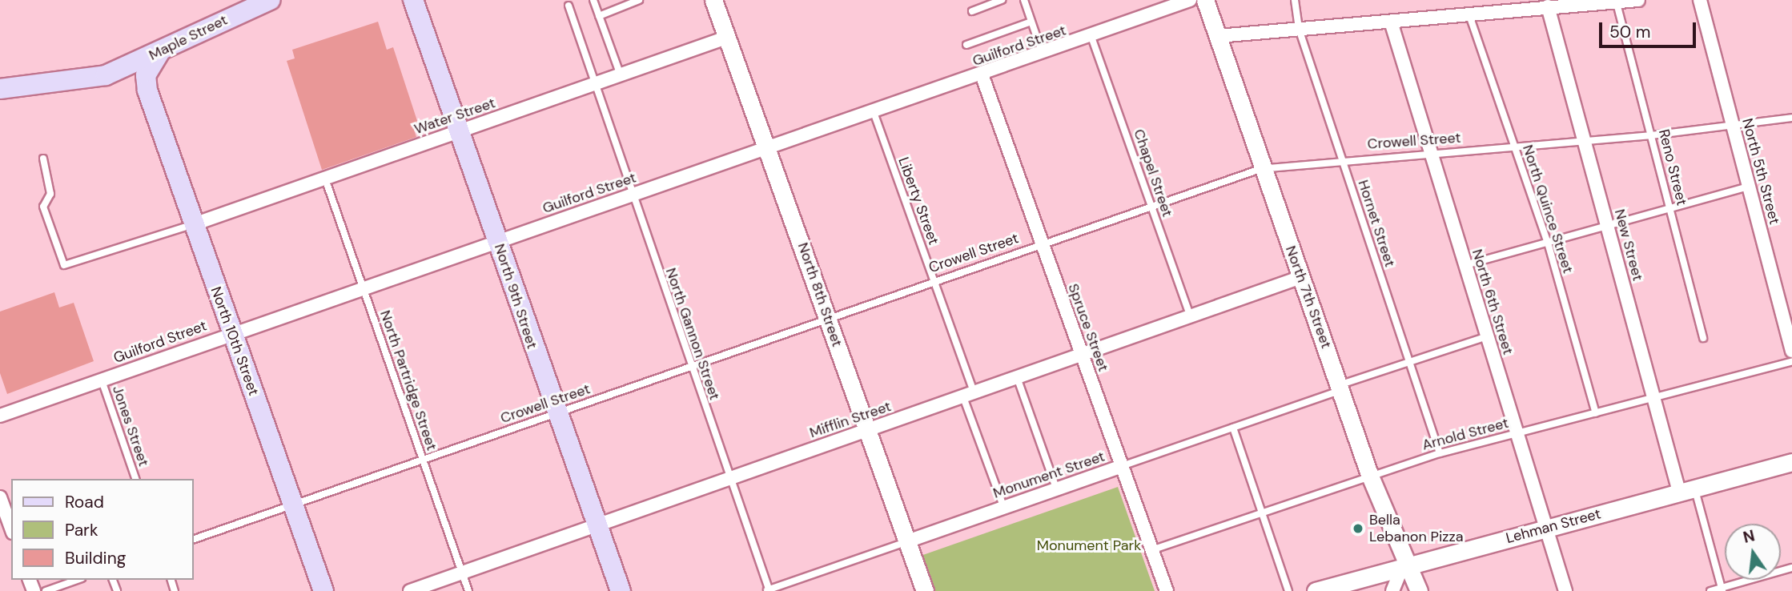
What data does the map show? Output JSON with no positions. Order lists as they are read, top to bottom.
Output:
{
  "streets": {
    "main road": ["Maple Street", "North 9th Street", "North 10th Street"],
    "street": [
      "Guilford Street",
      "Water Street",
      "North 5th Street",
      "New Street",
      "North 8th Street",
      "North 7th Street",
      "North 6th Street",
      "Spruce Street",
      "Mifflin Street",
      "Monument Street",
      "Lehman Street"
    ],
    "lane": [
      "Crowell Street",
      "Reno Street",
      "Chapel Street",
      "Liberty Street",
      "North Quince Street",
      "Hornet Street",
      "North Gannon Street",
      "North Partridge Street",
      "Jones Street",
      "Arnold Street"
    ]
  },
  "crossings": [
    ["Maple Street", "North 10th Street"],
    ["Guilford Street", "Chapel Street"],
    ["Guilford Street", "Liberty Street"],
    ["Guilford Street", "North 8th Street"],
    ["Guilford Street", "North 9th Street"],
    ["Guilford Street", "Spruce Street"],
    ["Guilford Street", "North Gannon Street"],
    ["Guilford Street", "North 10th Street"],
    ["Guilford Street", "North Partridge Street"],
    ["Guilford Street", "Jones Street"],
    ["Water Street", "North 8th Street"],
    ["Water Street", "North 9th Street"],
    ["Water Street", "North Gannon Street"],
    ["Water Street", "North 10th Street"],
    ["Water Street", "North Partridge Street"],
    ["Crowell Street", "Reno Street"],
    ["Crowell Street", "North 5th Street"],
    ["Crowell Street", "Chapel Street"],
    ["Crowell Street", "Liberty Street"],
    ["Crowell Street", "North Quince Street"],
    ["Crowell Street", "Hornet Street"],
    ["Crowell Street", "New Street"],
    ["Crowell Street", "North 8th Street"],
    ["Crowell Street", "North 9th Street"],
    ["Crowell Street", "North 7th Street"],
    ["Crowell Street", "North 6th Street"],
    ["Crowell Street", "Spruce Street"],
    ["Crowell Street", "North Gannon Street"],
    ["Crowell Street", "North 10th Street"],
    ["Crowell Street", "North Partridge Street"],
    ["Chapel Street", "Mifflin Street"],
    ["Liberty Street", "Mifflin Street"],
    ["Liberty Street", "Monument Street"],
    ["North Quince Street", "Arnold Street"],
    ["Hornet Street", "Arnold Street"],
    ["Hornet Street", "Monument Street"],
    ["New Street", "Arnold Street"],
    ["New Street", "Lehman Street"],
    ["North 8th Street", "Mifflin Street"],
    ["North 8th Street", "Monument Street"],
    ["North 9th Street", "Mifflin Street"],
    ["North 7th Street", "Mifflin Street"],
    ["North 7th Street", "Arnold Street"],
    ["North 7th Street", "Monument Street"],
    ["North 7th Street", "Lehman Street"],
    ["North 6th Street", "Arnold Street"],
    ["North 6th Street", "Monument Street"],
    ["North 6th Street", "Lehman Street"],
    ["Spruce Street", "Mifflin Street"],
    ["Spruce Street", "Arnold Street"],
    ["Spruce Street", "Monument Street"],
    ["North Gannon Street", "Mifflin Street"],
    ["North Gannon Street", "Monument Street"],
    ["North Partridge Street", "Mifflin Street"]
  ],
  "parks": ["Monument Park"],
  "places": ["Bella Lebanon Pizza"],
  "legend": ["Road", "Park", "Building"],
  "scale_bar": "50 m",
  "north": "top"
}
